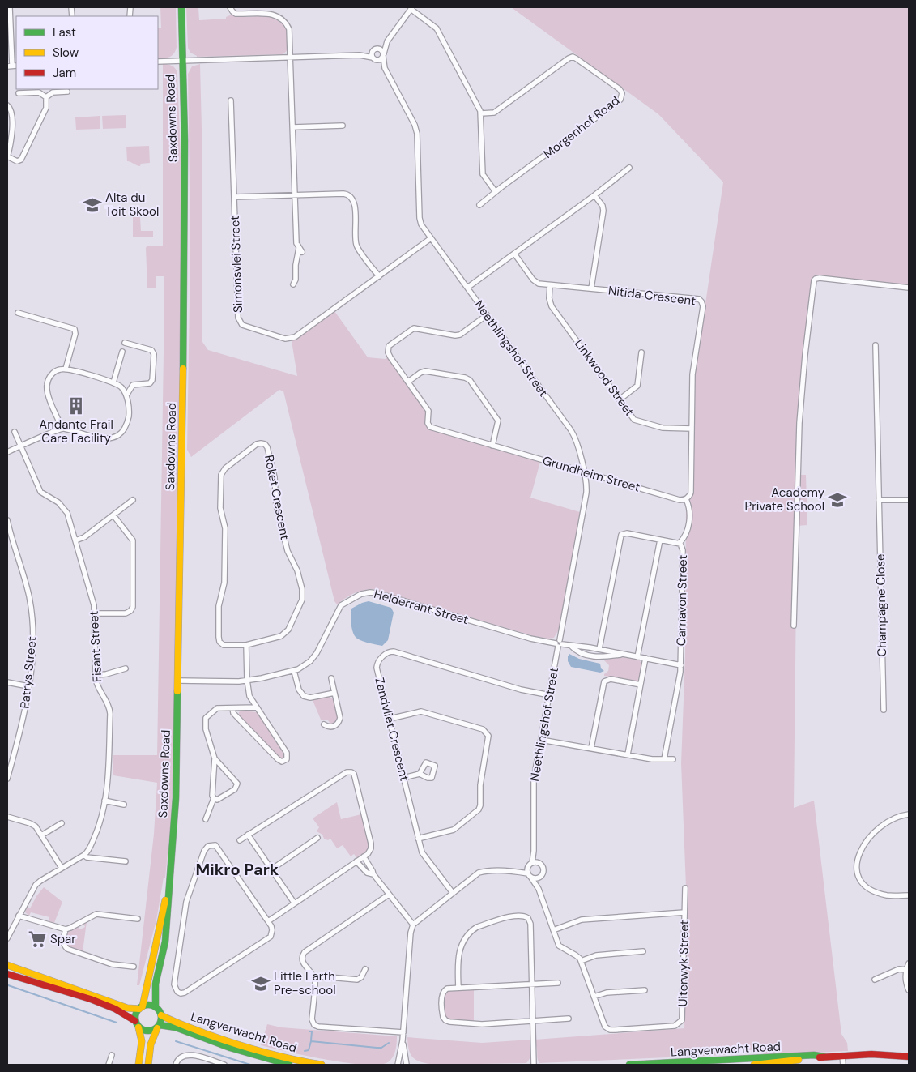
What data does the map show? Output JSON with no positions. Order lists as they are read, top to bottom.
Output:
{
  "streets": {
    "street": [
      "Saxdowns Road",
      "Morgenhof Road",
      "Simonsvlei Street",
      "Nitida Crescent",
      "Neethlingshof Street",
      "Linkwood Street",
      "Grundheim Street",
      "Roket Crescent",
      "Carnavon Street",
      "Champagne Close",
      "Helderrant Street",
      "Fisant Street",
      "Patrys Street",
      "Zandvliet Crescent",
      "Uiterwyk Street",
      "Langverwacht Road"
    ]
  },
  "crossings": [
    ["Saxdowns Road", "Helderrant Street"],
    ["Saxdowns Road", "Langverwacht Road"],
    ["Simonsvlei Street", "Neethlingshof Street"],
    ["Nitida Crescent", "Linkwood Street"],
    ["Neethlingshof Street", "Grundheim Street"],
    ["Neethlingshof Street", "Helderrant Street"],
    ["Neethlingshof Street", "Zandvliet Crescent"],
    ["Carnavon Street", "Helderrant Street"]
  ],
  "districts": ["Mikro Park"],
  "places": {
    "school or university": ["Alta du Toit Skool", "Academy Private School", "Little Earth Pre-school"],
    "building": ["Andante Frail Care Facility"],
    "supermarket": ["Spar"]
  },
  "legend": ["Fast", "Slow", "Jam"]
}
